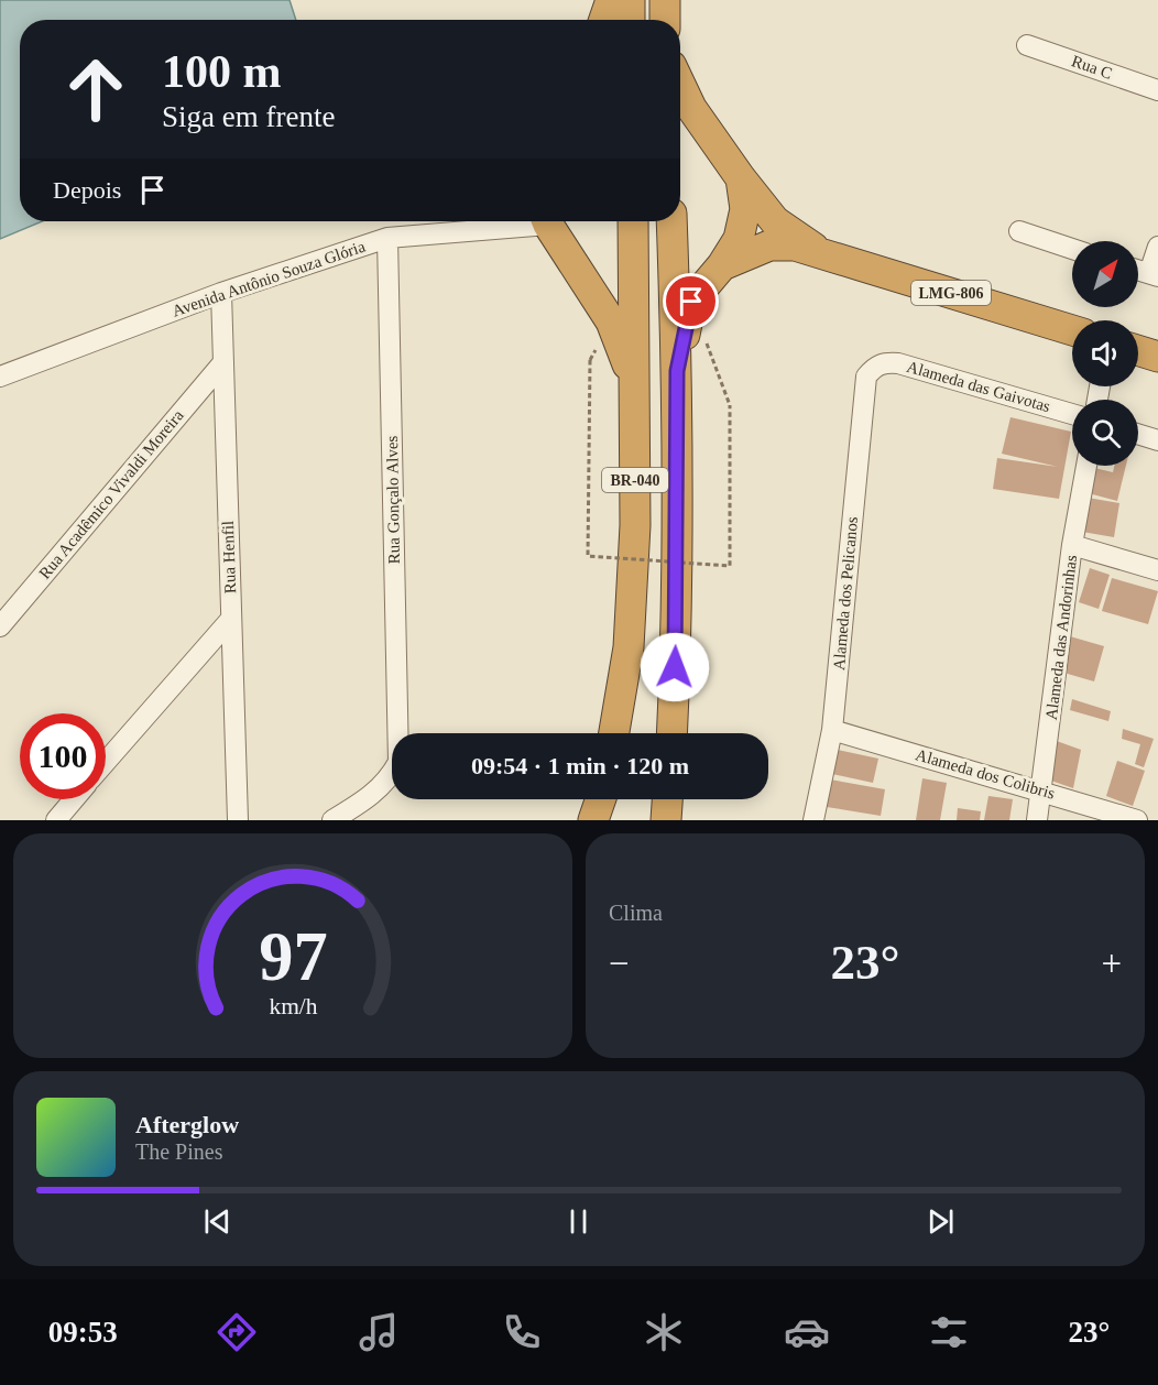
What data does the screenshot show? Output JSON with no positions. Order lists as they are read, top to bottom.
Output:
{
  "streets": {
    "highway": ["LMG-806", "BR-040"],
    "street": [
      "Rua C",
      "Avenida Antônio Souza Glória",
      "Alameda das Gaivotas",
      "Rua Acadêmico Vivaldi Moreira",
      "Rua Gonçalo Alves",
      "Rua Henfil",
      "Alameda dos Pelicanos",
      "Alameda das Andorinhas",
      "Alameda dos Colibris"
    ]
  },
  "crossings": [
    ["Avenida Antônio Souza Glória", "Rua Gonçalo Alves"],
    ["Avenida Antônio Souza Glória", "Rua Henfil"],
    ["Alameda das Gaivotas", "Alameda dos Pelicanos"],
    ["Rua Acadêmico Vivaldi Moreira", "Rua Henfil"],
    ["Alameda dos Pelicanos", "Alameda dos Colibris"],
    ["Alameda das Andorinhas", "Alameda dos Colibris"]
  ],
  "north": "top right",
  "page": {
    "turn": ["100 m", "Siga em frente"],
    "then": "Depois",
    "limit": "100",
    "trip": "09:54 · 1 min · 120 m",
    "tile": "Clima",
    "heat": ["−", "23°", "+"],
    "song": ["Afterglow", "The Pines"],
    "tabs": ["09:53", "23°"],
    "gauge": ["97", "km/h"]
  }
}
